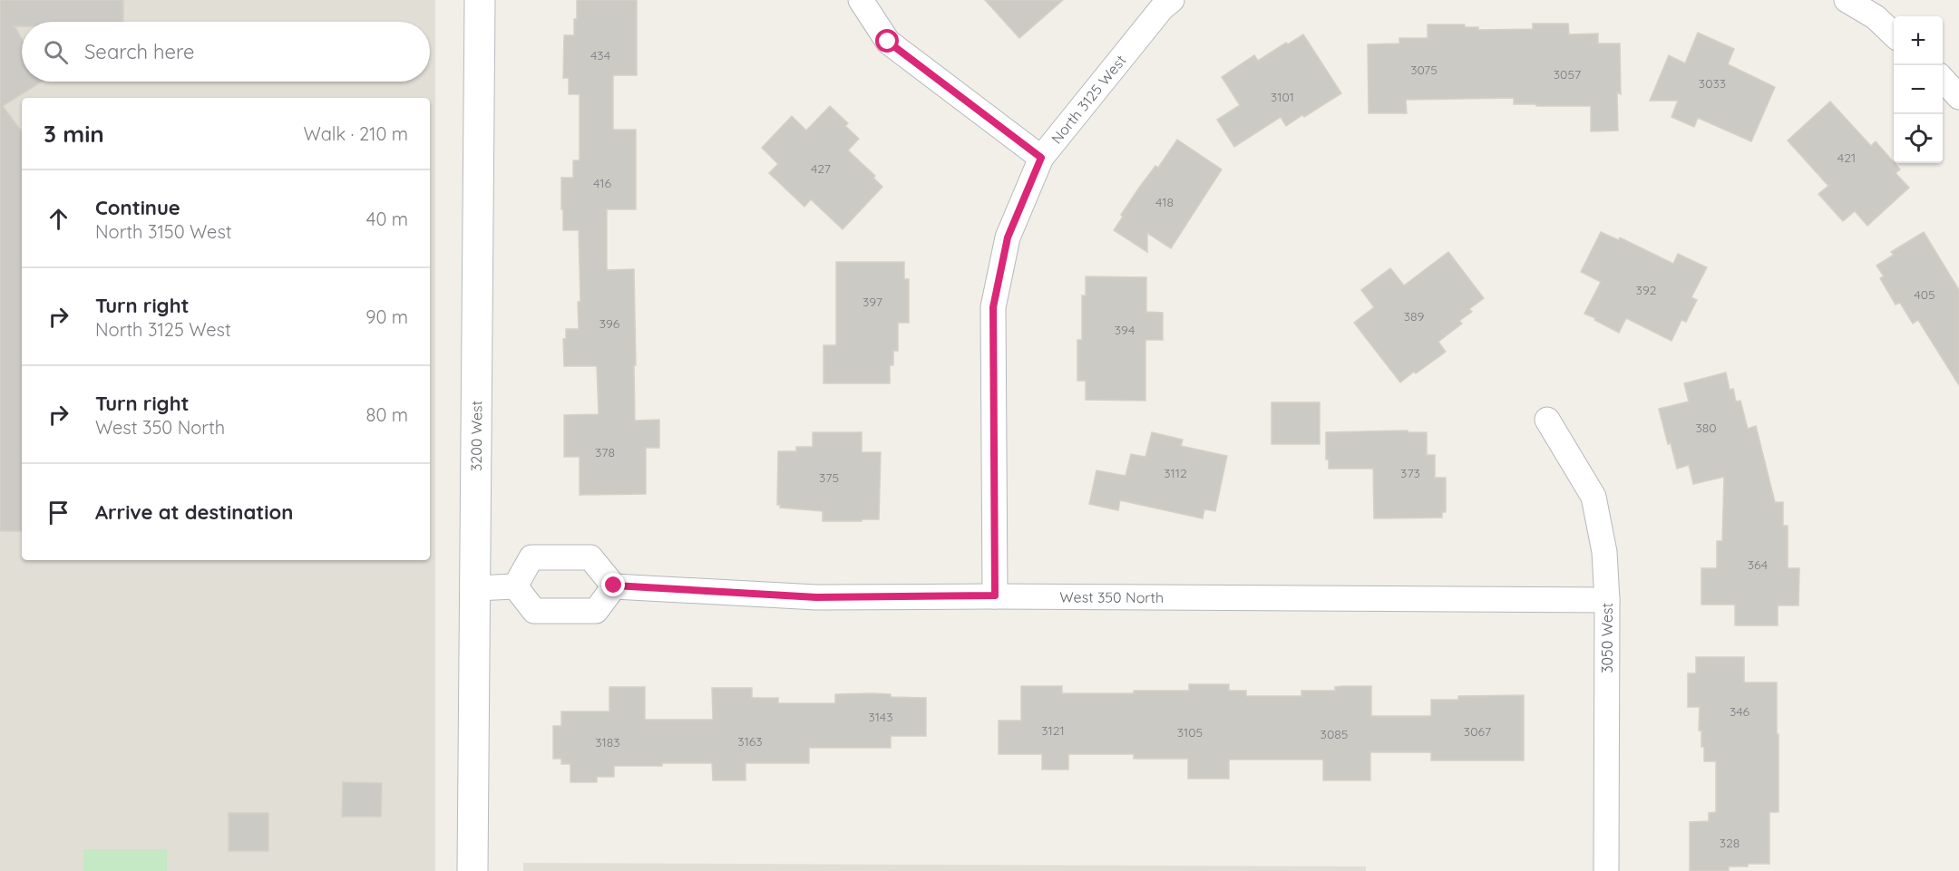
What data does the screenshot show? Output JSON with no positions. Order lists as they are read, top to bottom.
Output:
{
  "streets": {
    "street": [
      "North 3125 West",
      "3200 West",
      "West 350 North",
      "3050 West"
    ]
  },
  "crossings": [
    ["North 3125 West", "West 350 North"],
    ["West 350 North", "3050 West"]
  ],
  "house_numbers": [
    "434",
    "3075",
    "3057",
    "3033",
    "3101",
    "421",
    "427",
    "416",
    "418",
    "392",
    "405",
    "397",
    "389",
    "396",
    "394",
    "380",
    "378",
    "3112",
    "373",
    "375",
    "364",
    "346",
    "3143",
    "3121",
    "3067",
    "3105",
    "3085",
    "3163",
    "3183",
    "328"
  ],
  "page": {
    "map_buttons": ["+", "−"],
    "search": "Search here",
    "heading": ["3 min", "Walk · 210 m"],
    "list": [
      ["Continue", "North 3150 West", "40 m"],
      ["Turn right", "North 3125 West", "90 m"],
      ["Turn right", "West 350 North", "80 m"],
      "Arrive at destination"
    ]
  }
}
